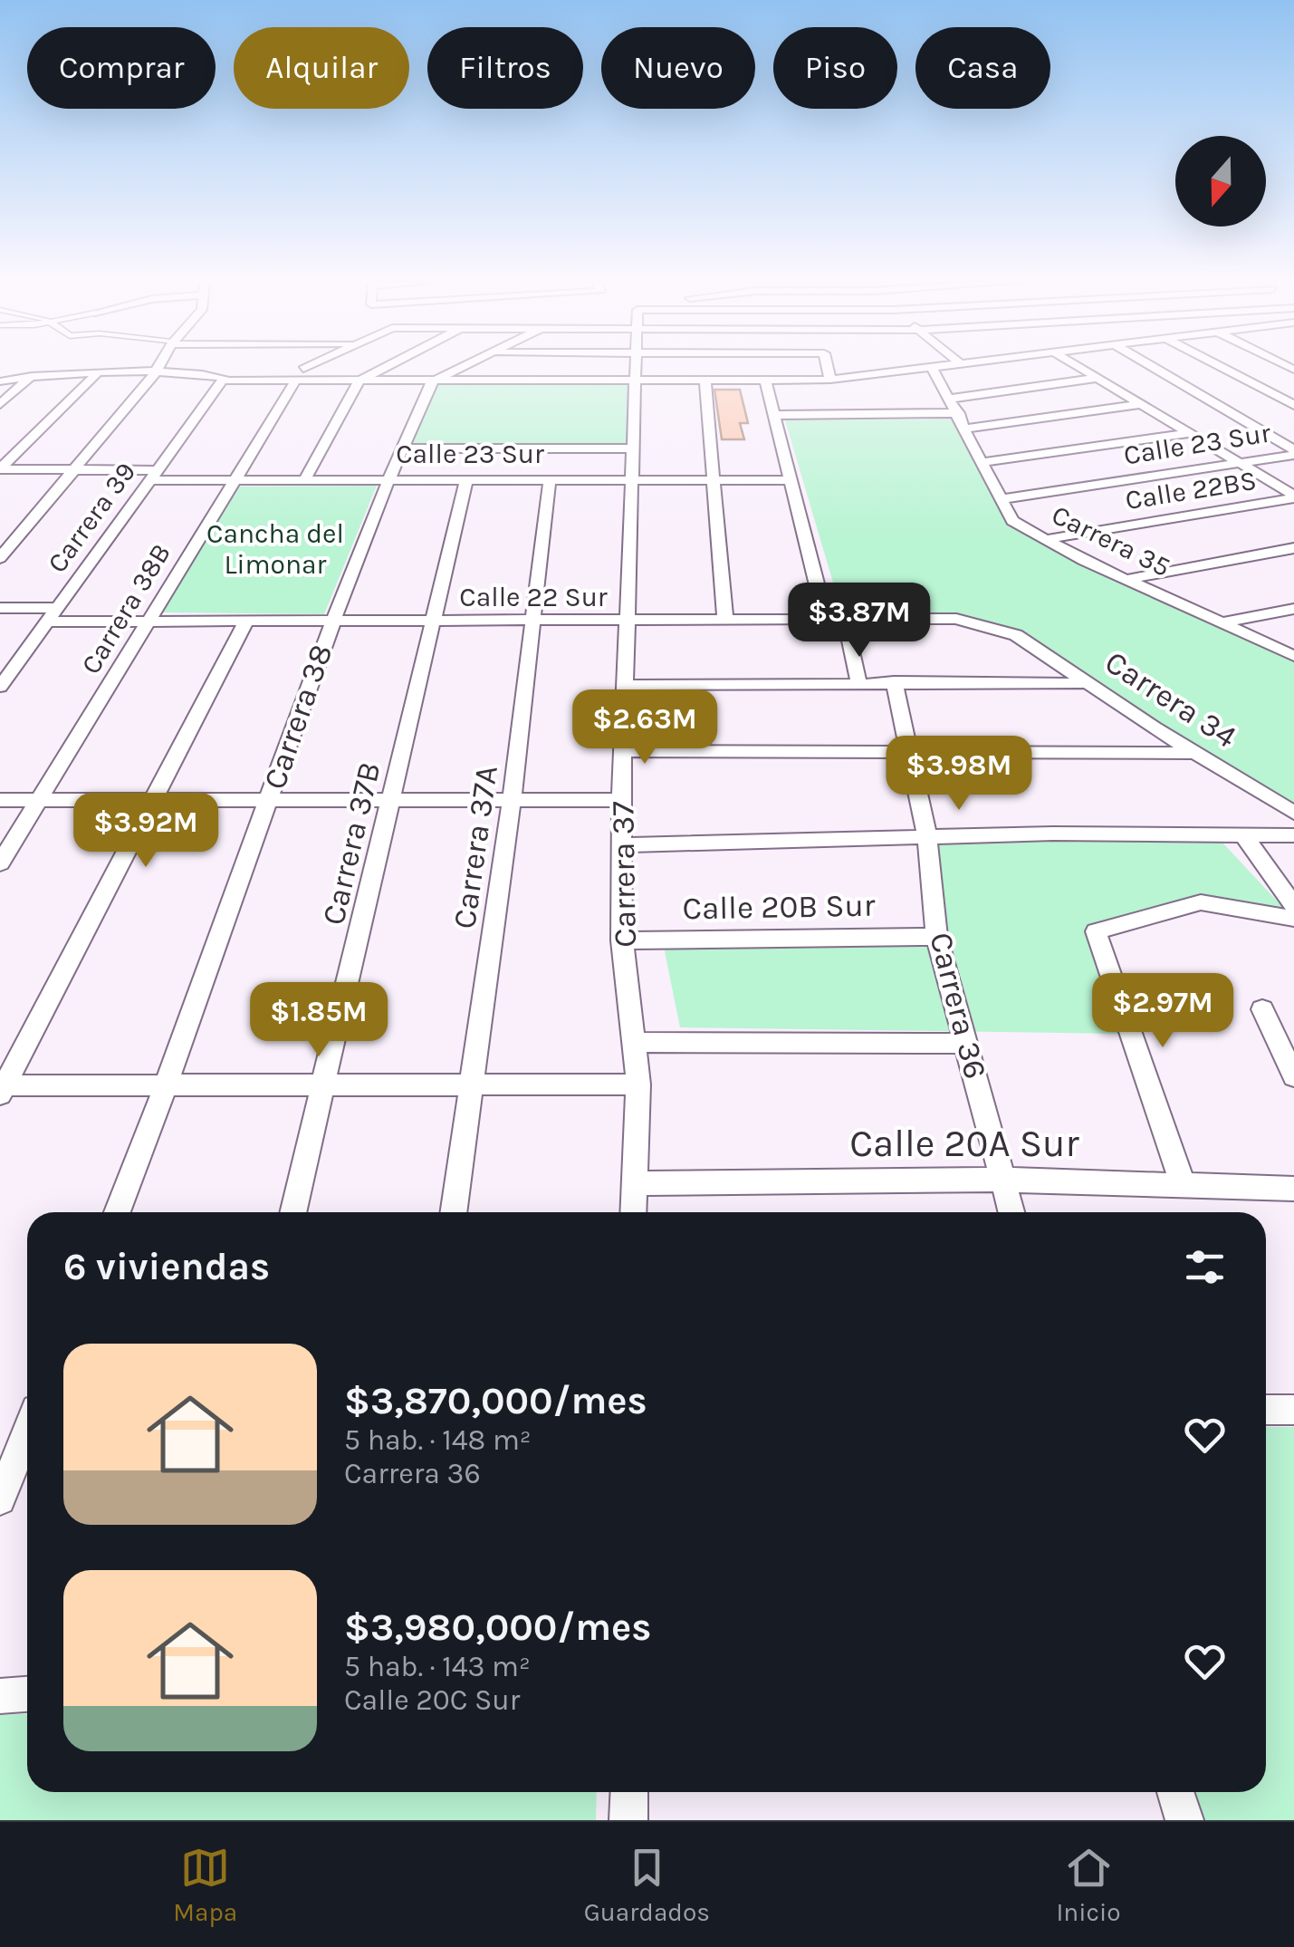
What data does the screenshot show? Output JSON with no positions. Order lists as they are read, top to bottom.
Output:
{
  "streets": {
    "street": [
      "Calle 23 Sur",
      "Calle 22BS",
      "Carrera 39",
      "Carrera 35",
      "Calle 22 Sur",
      "Carrera 38B",
      "Carrera 34",
      "Carrera 38",
      "Carrera 37B",
      "Carrera 37A",
      "Carrera 37",
      "Calle 20B Sur",
      "Carrera 36",
      "Calle 20A Sur"
    ]
  },
  "crossings": [
    ["Calle 23 Sur", "Carrera 39"],
    ["Calle 23 Sur", "Carrera 35"],
    ["Calle 23 Sur", "Carrera 38B"],
    ["Calle 23 Sur", "Carrera 38"],
    ["Calle 23 Sur", "Carrera 37B"],
    ["Calle 23 Sur", "Carrera 37A"],
    ["Calle 23 Sur", "Carrera 37"],
    ["Calle 22BS", "Carrera 35"],
    ["Carrera 39", "Calle 22 Sur"],
    ["Calle 22 Sur", "Carrera 38B"],
    ["Calle 22 Sur", "Carrera 34"],
    ["Calle 22 Sur", "Carrera 38"],
    ["Calle 22 Sur", "Carrera 37B"],
    ["Calle 22 Sur", "Carrera 37A"],
    ["Calle 22 Sur", "Carrera 37"],
    ["Carrera 37", "Calle 20B Sur"],
    ["Carrera 37", "Calle 20A Sur"],
    ["Calle 20B Sur", "Carrera 36"],
    ["Carrera 36", "Calle 20A Sur"]
  ],
  "parks": ["Cancha del Limonar"],
  "north": "bottom",
  "page": {
    "chip": [
      "Comprar",
      "Alquilar",
      "Filtros",
      "Nuevo",
      "Piso",
      "Casa"
    ],
    "price": [
      "$3.87M",
      "$2.63M",
      "$3.98M",
      "$3.92M",
      "$2.97M",
      "$1.85M"
    ],
    "heading": "6 viviendas",
    "list": [
      {
        "name": "$3,870,000/mes",
        "note": "5 hab. · 148 m² · Carrera 36"
      },
      {
        "name": "$3,980,000/mes",
        "note": "5 hab. · 143 m² · Calle 20C Sur"
      }
    ],
    "tabs": ["Mapa", "Guardados", "Inicio"]
  }
}
